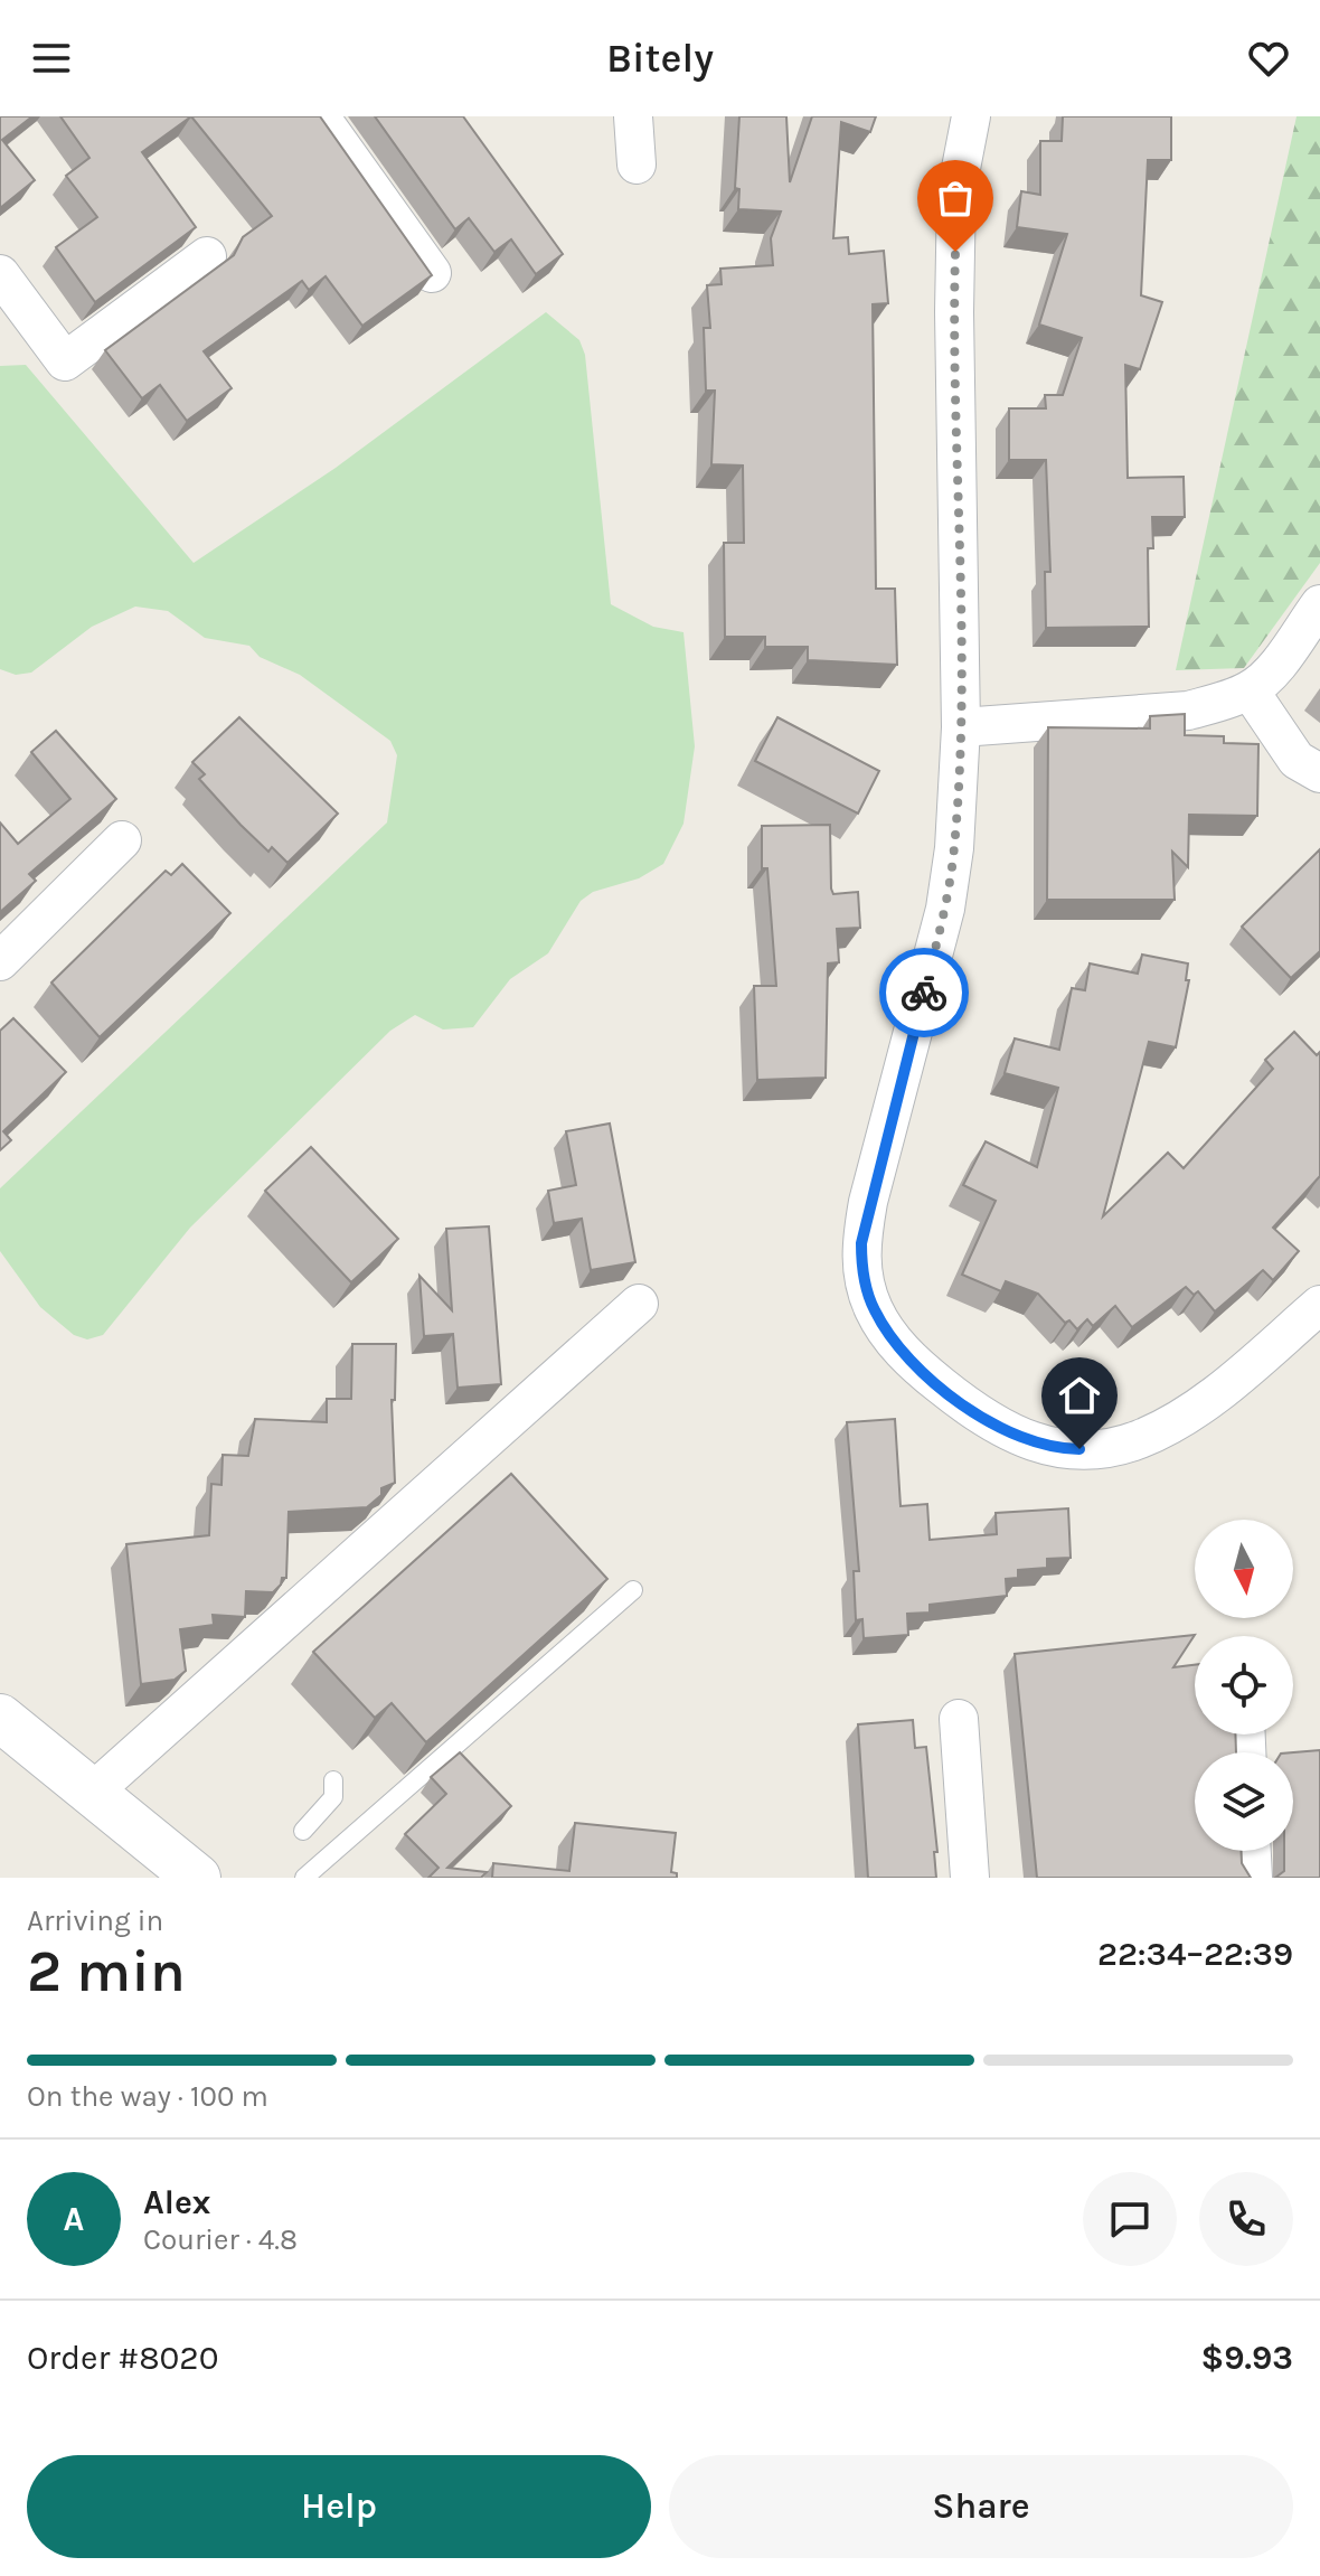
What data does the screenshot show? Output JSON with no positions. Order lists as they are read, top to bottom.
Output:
{
  "north": "bottom",
  "page": {
    "header": "Bitely",
    "heading": ["2 min", "Arriving in", "22:34–22:39"],
    "panel": [
      "Alex",
      "Courier · 4.8",
      "Order #8020",
      "$9.93"
    ],
    "bar": "On the way · 100 m",
    "round": "A",
    "buttons": ["Help", "Share"]
  }
}
